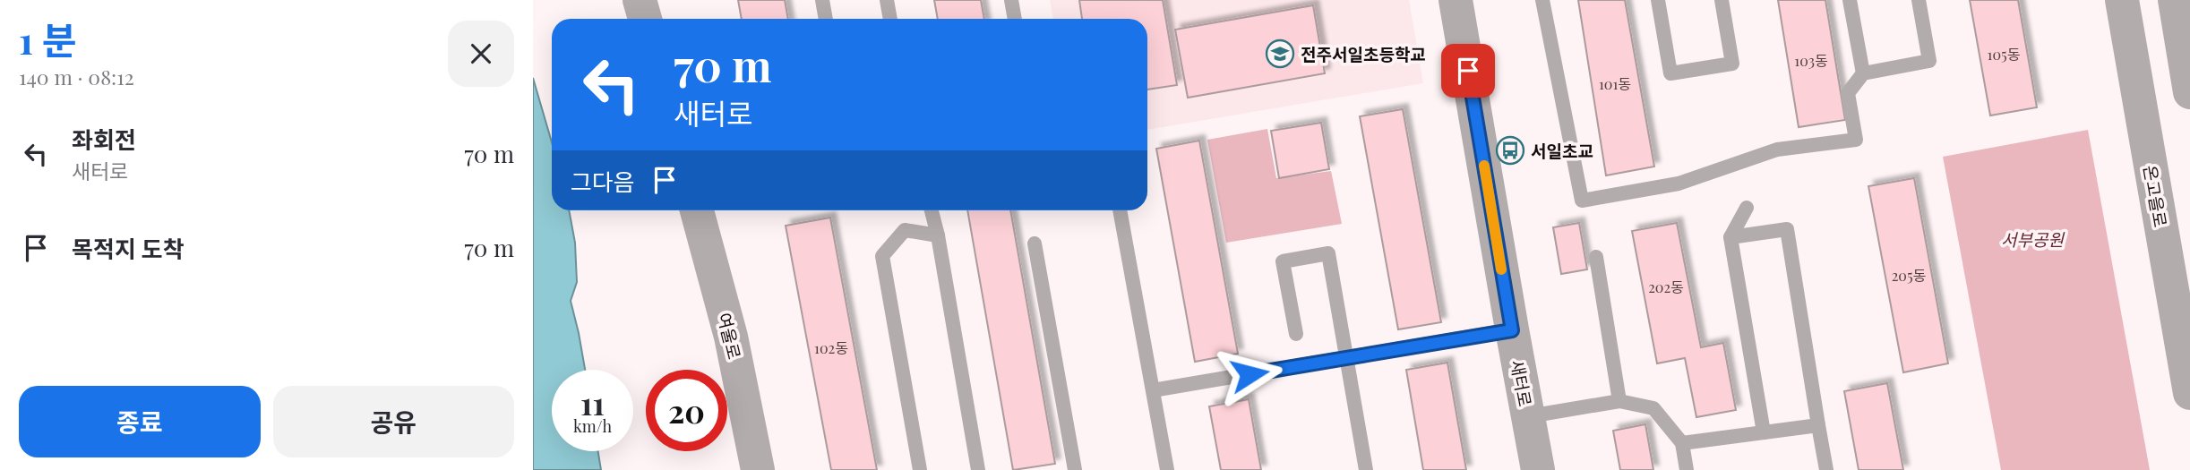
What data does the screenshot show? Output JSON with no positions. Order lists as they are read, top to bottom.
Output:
{
  "streets": {
    "street": ["온고을로", "여울로", "새터로"]
  },
  "parks": ["서부공원"],
  "places": {
    "school or university": ["전주서일초등학교"],
    "bus stop": ["서일초교"]
  },
  "house_numbers": [
    "105동",
    "103동",
    "101동",
    "205동",
    "202동",
    "102동"
  ],
  "page": {
    "heading": ["1 분", "140 m · 08:12"],
    "turn": ["70 m", "새터로"],
    "list": [
      {
        "name": "좌회전",
        "note": "새터로",
        "value": "70 m"
      },
      {
        "name": "목적지 도착",
        "value": "70 m"
      }
    ],
    "then": "그다음",
    "speed": "11 km/h",
    "limit": "20",
    "buttons": ["종료", "공유"]
  }
}
